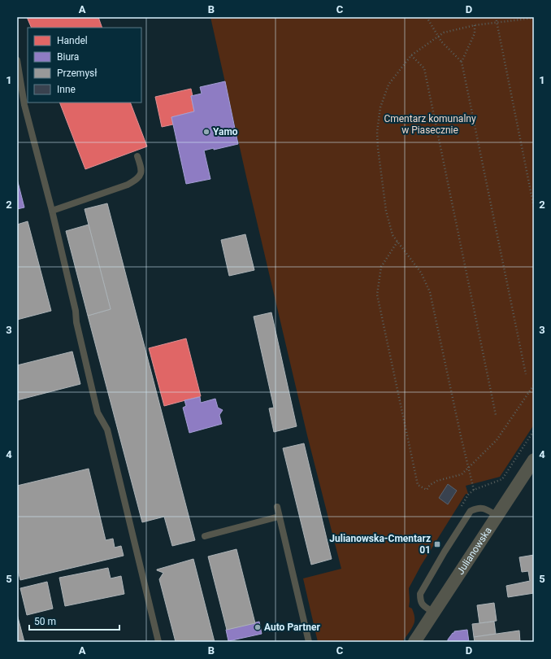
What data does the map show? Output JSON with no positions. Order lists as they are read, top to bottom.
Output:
{
  "streets": {
    "street": ["Julianowska"]
  },
  "parks": ["Cmentarz komunalny w Piasecznie"],
  "places": {
    "other": ["Yamo", "Auto Partner"],
    "transit": ["Julianowska-Cmentarz 01"]
  },
  "legend": [
    "Handel",
    "Biura",
    "Przemysł",
    "Inne"
  ],
  "scale_bar": "50 m",
  "grid": {
    "columns": [
      "A",
      "B",
      "C",
      "D"
    ],
    "rows": [
      "1",
      "2",
      "3",
      "4",
      "5"
    ]
  }
}
